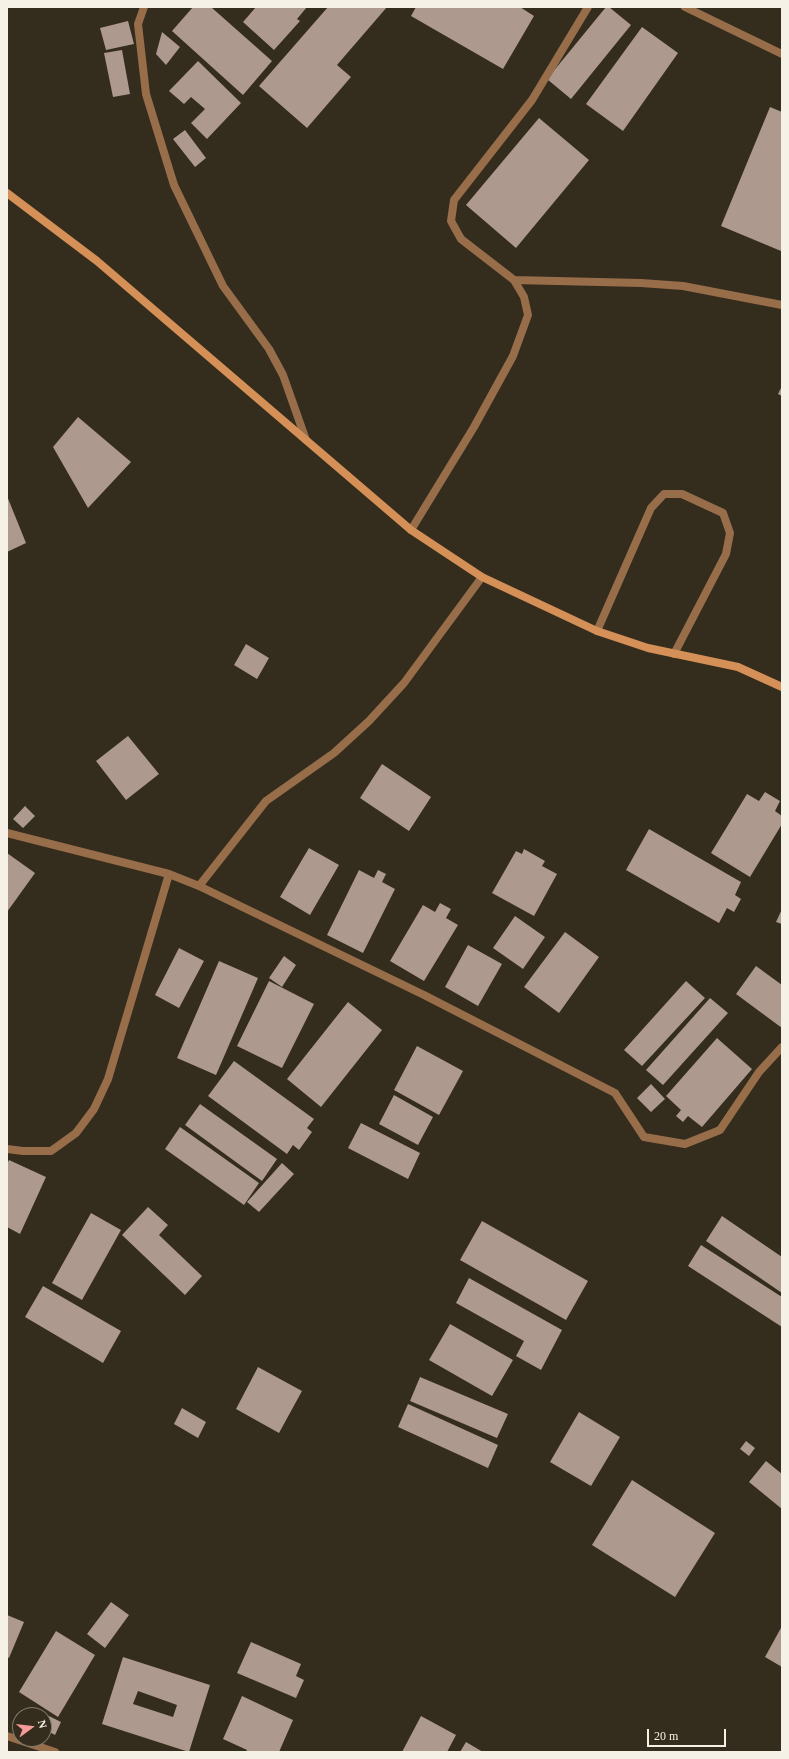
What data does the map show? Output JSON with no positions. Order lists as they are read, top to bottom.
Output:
{
  "scale_bar": "20 m",
  "north": "right"
}
